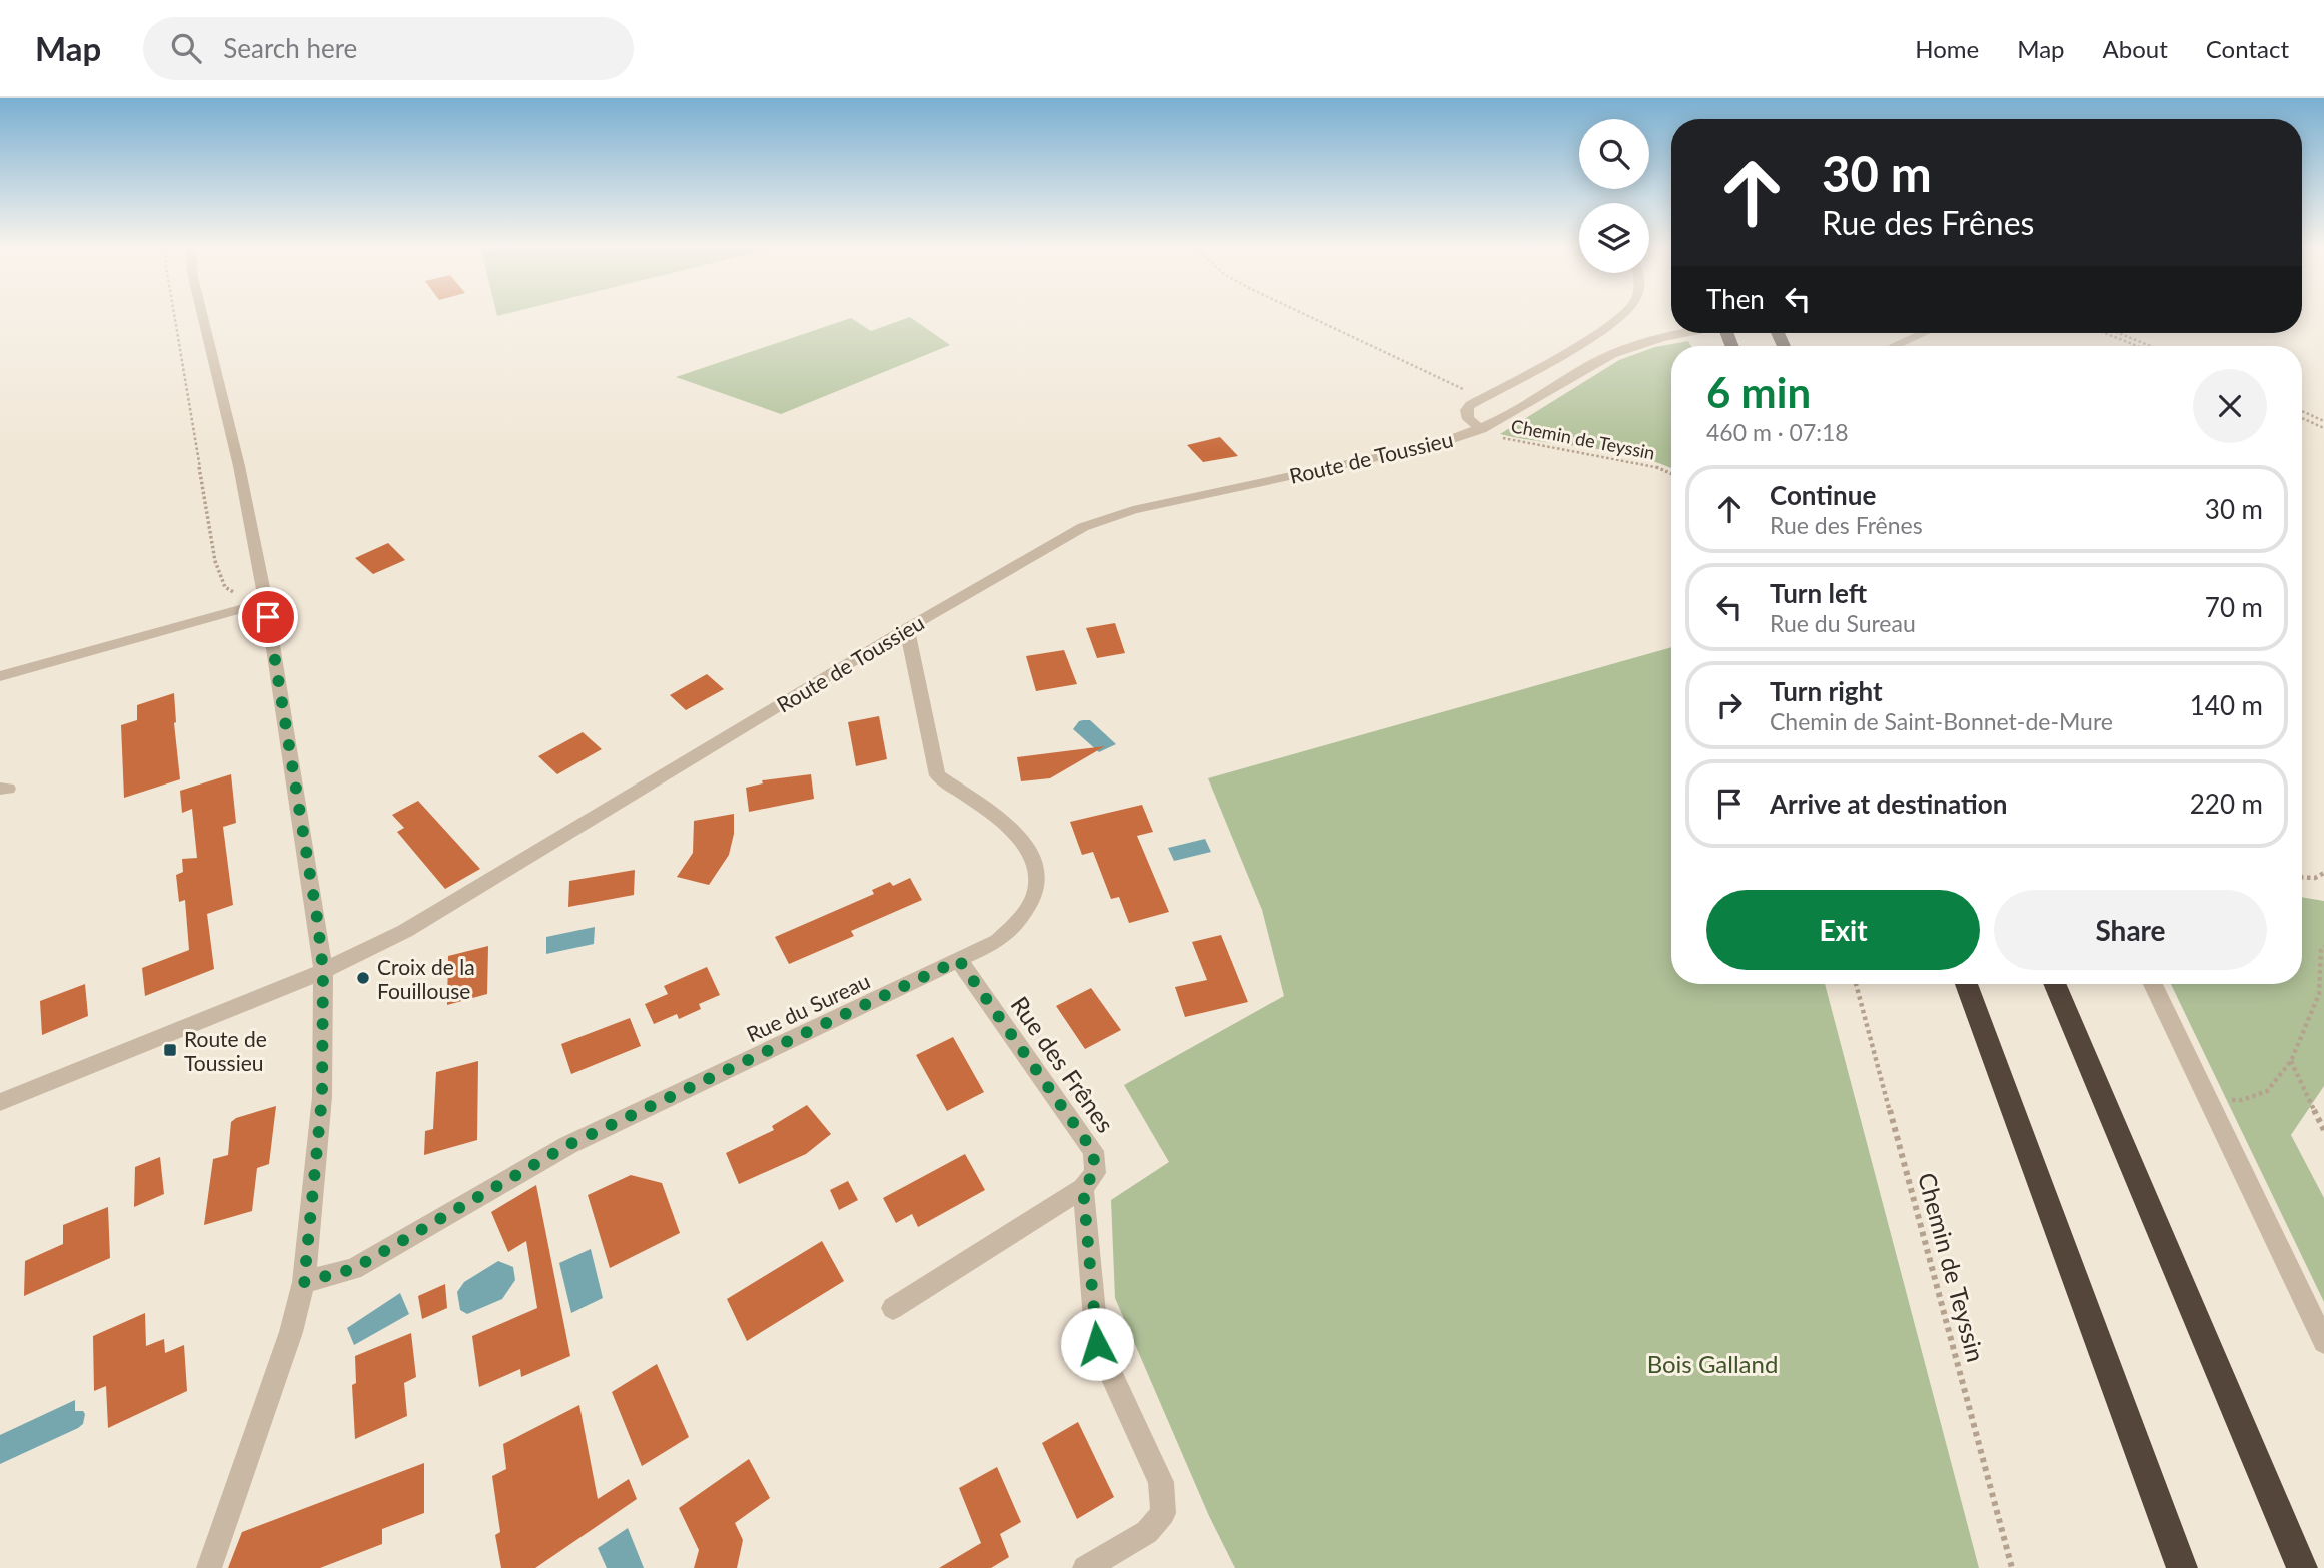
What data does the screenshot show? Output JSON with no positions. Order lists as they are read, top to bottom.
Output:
{
  "streets": {
    "street": ["Route de Toussieu", "Rue du Sureau", "Rue des Frênes"],
    "path": ["Chemin de Teyssin"]
  },
  "crossings": [
    ["Chemin de Teyssin", "Route de Toussieu"],
    ["Route de Toussieu", "Rue du Sureau"],
    ["Rue du Sureau", "Rue des Frênes"]
  ],
  "parks": ["Bois Galland"],
  "places": {
    "other": ["Croix de la Fouillouse"],
    "transit": ["Route de Toussieu"]
  },
  "page": {
    "header": "Map",
    "search": "Search here",
    "nav": [
      "Home",
      "Map",
      "About",
      "Contact"
    ],
    "turn": ["30 m", "Rue des Frênes"],
    "then": "Then",
    "heading": ["6 min", "460 m · 07:18"],
    "list": [
      {
        "name": "Continue",
        "note": "Rue des Frênes",
        "value": "30 m"
      },
      {
        "name": "Turn left",
        "note": "Rue du Sureau",
        "value": "70 m"
      },
      {
        "name": "Turn right",
        "note": "Chemin de Saint-Bonnet-de-Mure",
        "value": "140 m"
      },
      {
        "name": "Arrive at destination",
        "value": "220 m"
      }
    ],
    "buttons": ["Exit", "Share"]
  }
}
